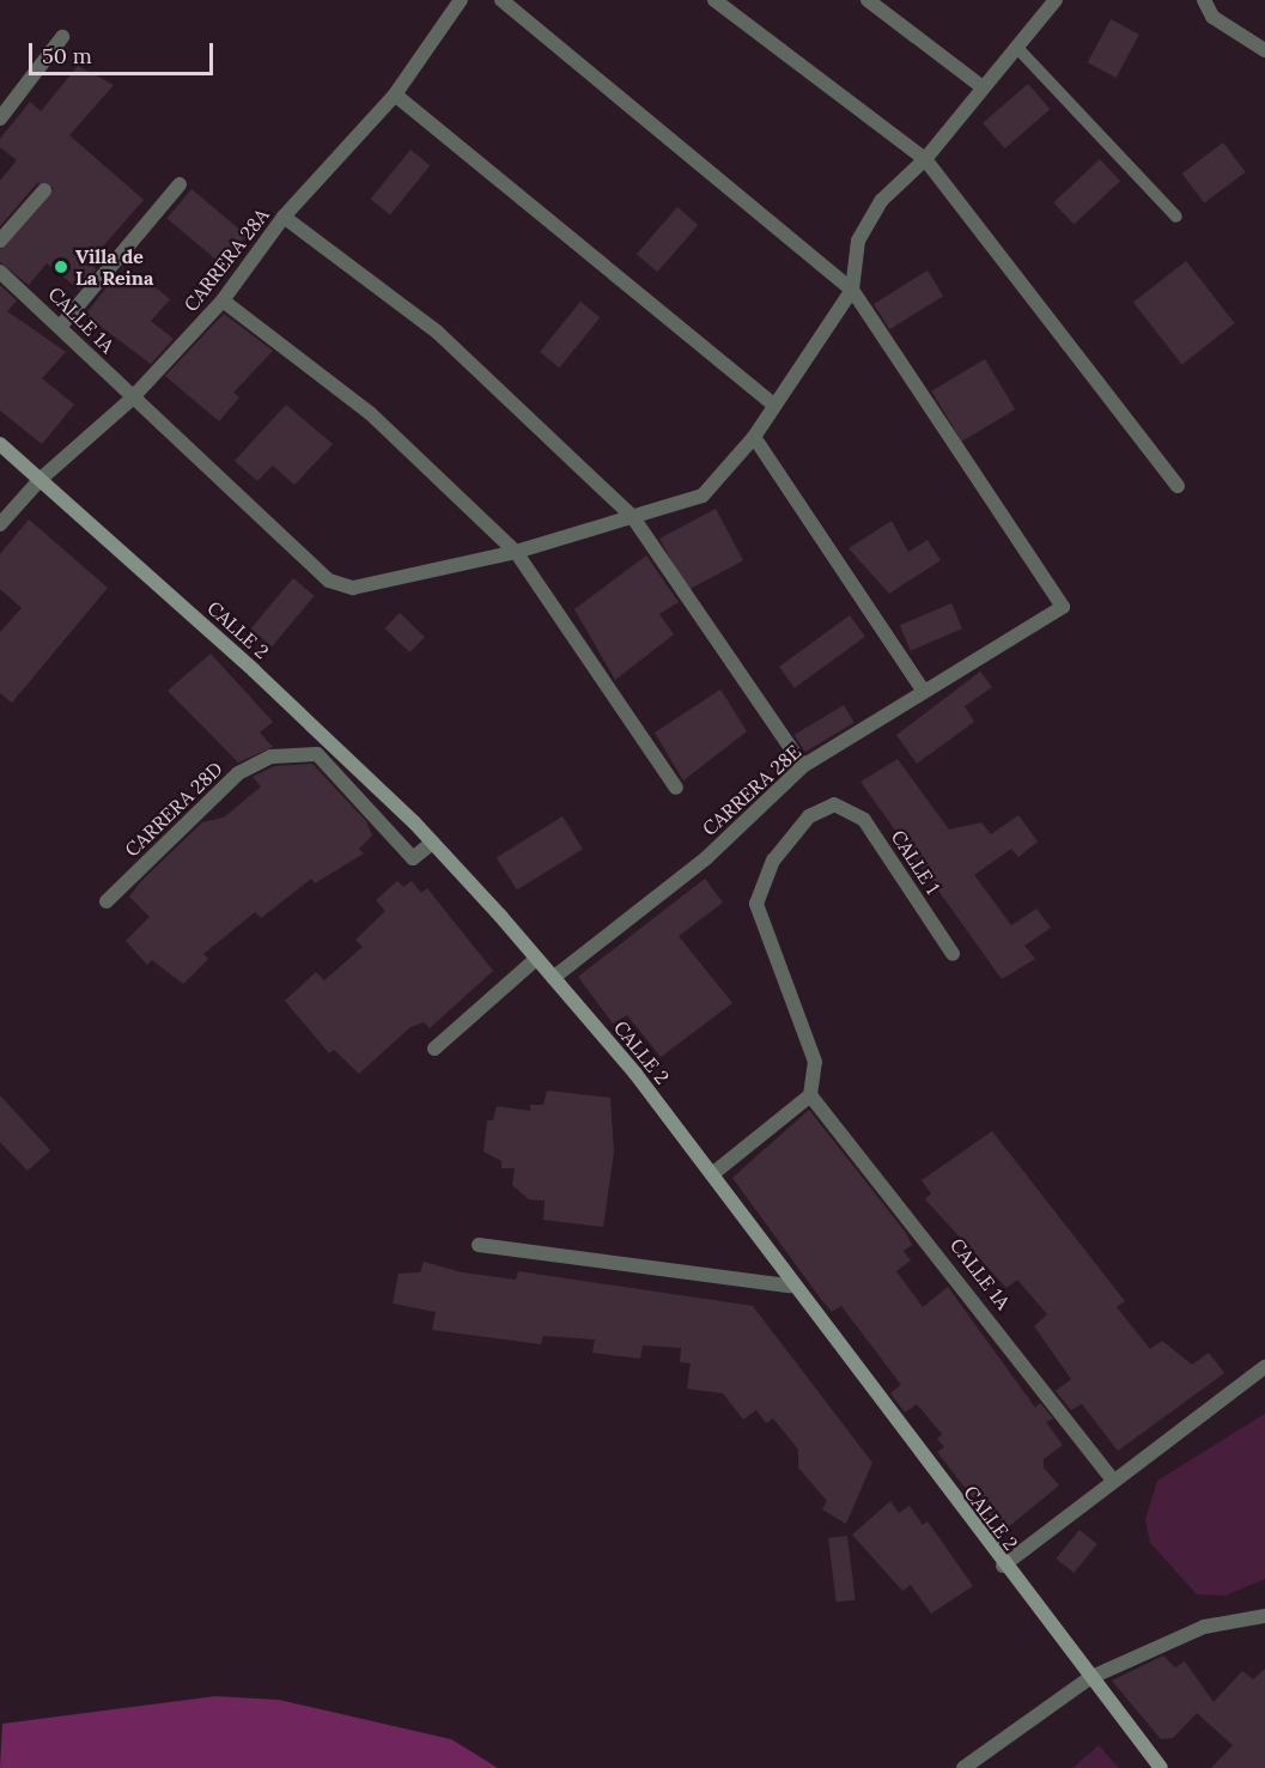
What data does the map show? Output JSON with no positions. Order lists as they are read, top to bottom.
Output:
{
  "streets": {
    "street": [
      "CARRERA 28A",
      "CALLE 1A",
      "CALLE 2",
      "CARRERA 28E",
      "CARRERA 28D",
      "CALLE 1"
    ]
  },
  "crossings": [
    ["CARRERA 28A", "CALLE 1A"],
    ["CARRERA 28A", "CALLE 2"],
    ["CALLE 1A", "CALLE 1"],
    ["CALLE 2", "CARRERA 28E"]
  ],
  "places": ["Villa de La Reina"],
  "scale_bar": "50 m"
}
